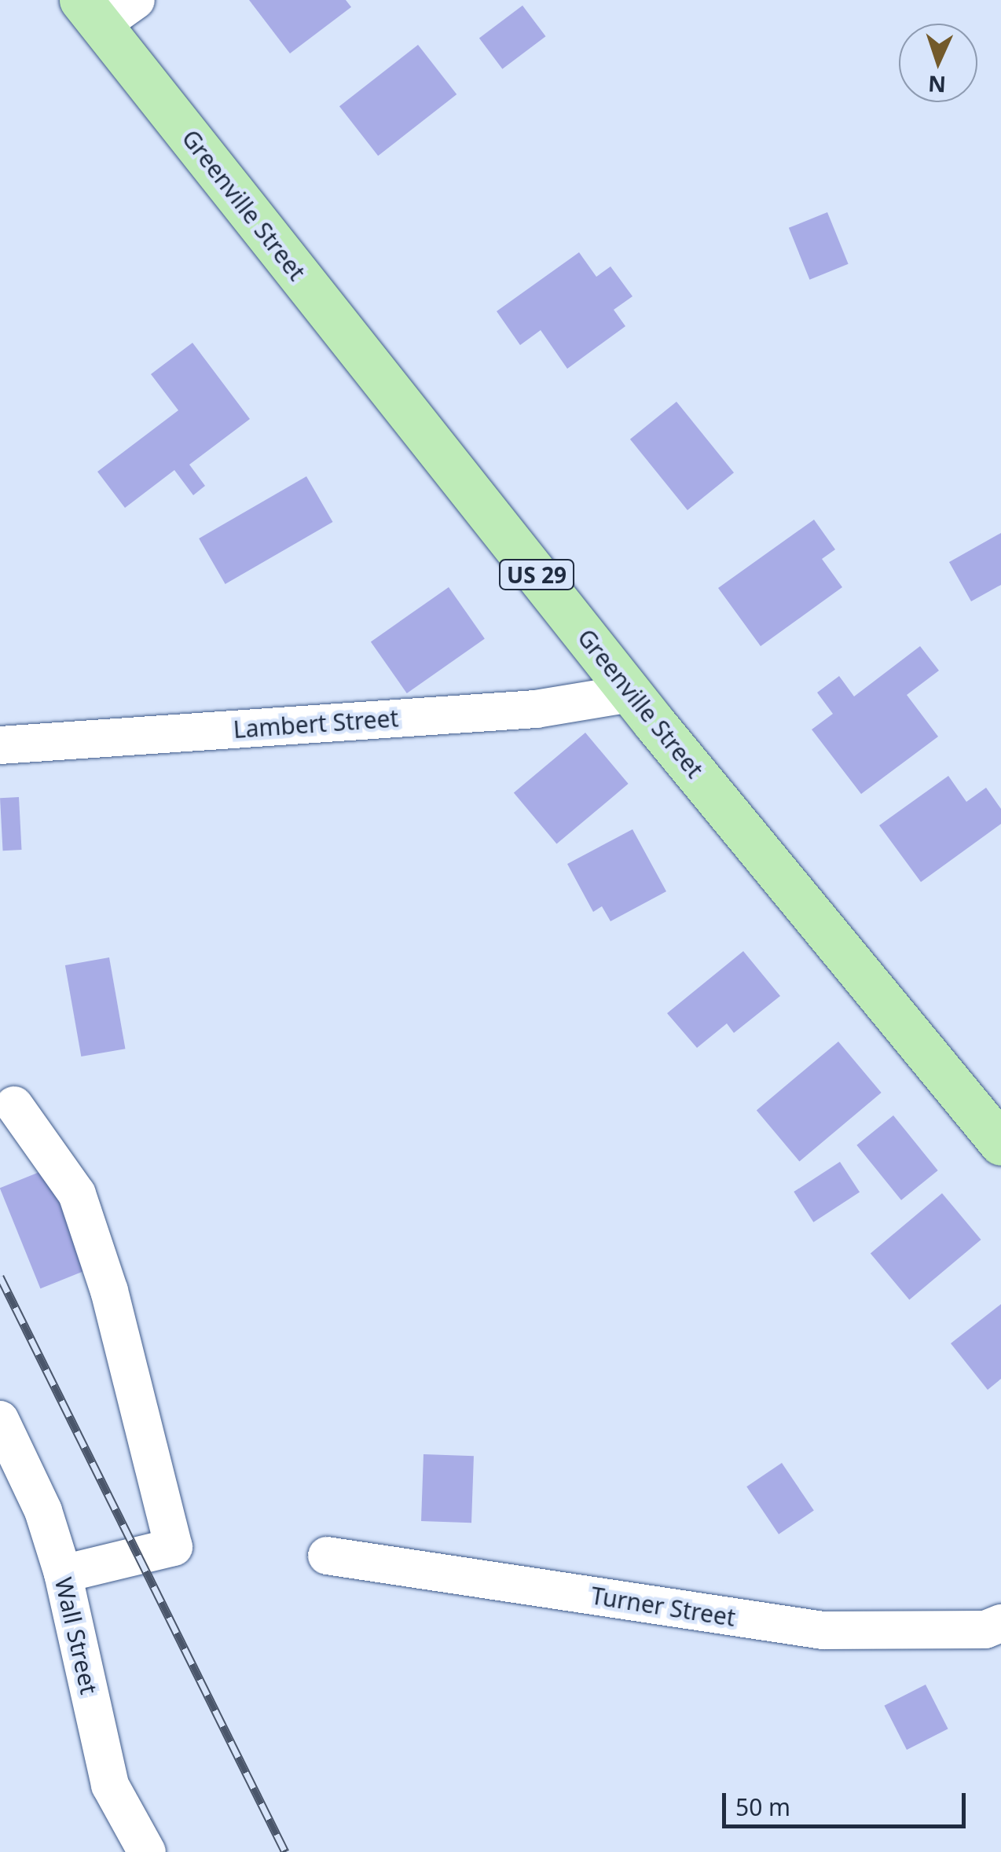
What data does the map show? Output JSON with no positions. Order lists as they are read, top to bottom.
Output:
{
  "streets": {
    "main road": ["Greenville Street", "US 29"],
    "street": ["Lambert Street", "Turner Street", "Wall Street"]
  },
  "crossings": [
    ["Greenville Street", "Lambert Street"]
  ],
  "scale_bar": "50 m",
  "north": "bottom"
}
